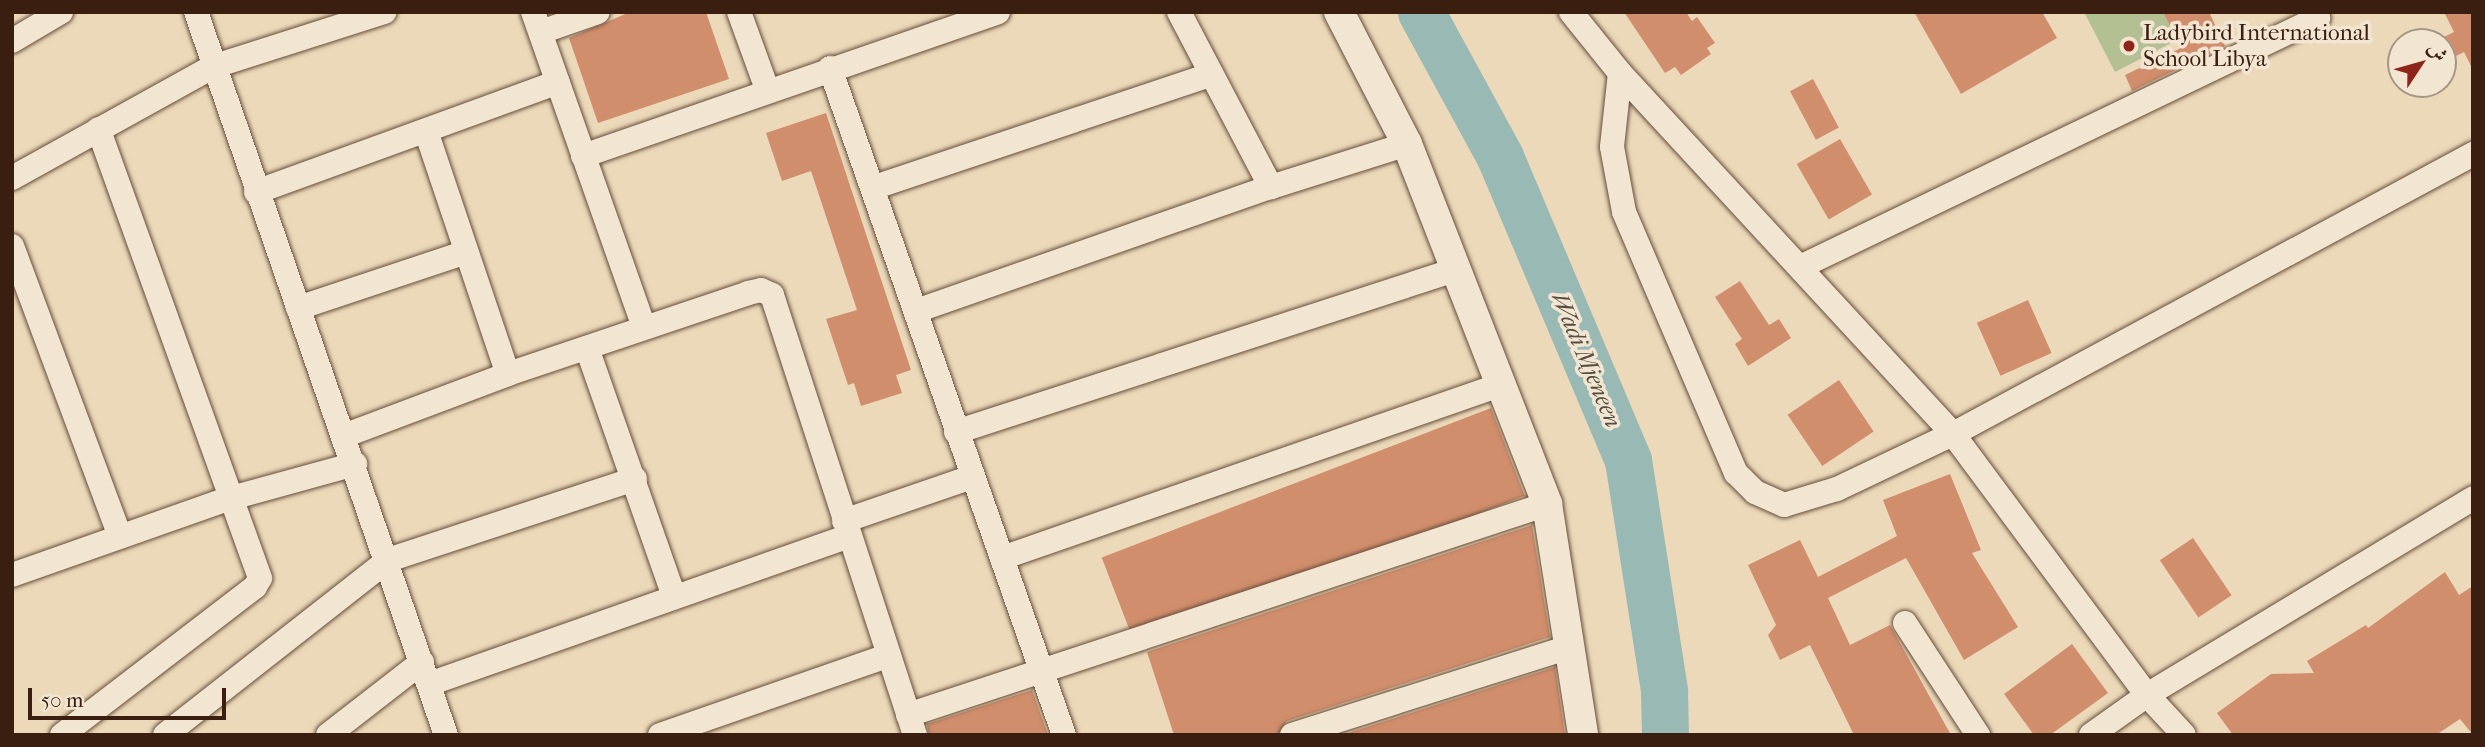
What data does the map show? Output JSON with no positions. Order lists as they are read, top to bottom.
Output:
{
  "water": ["Wadi Mjeneen"],
  "places": ["Ladybird International School Libya"],
  "scale_bar": "50 m",
  "north": "top right"
}
